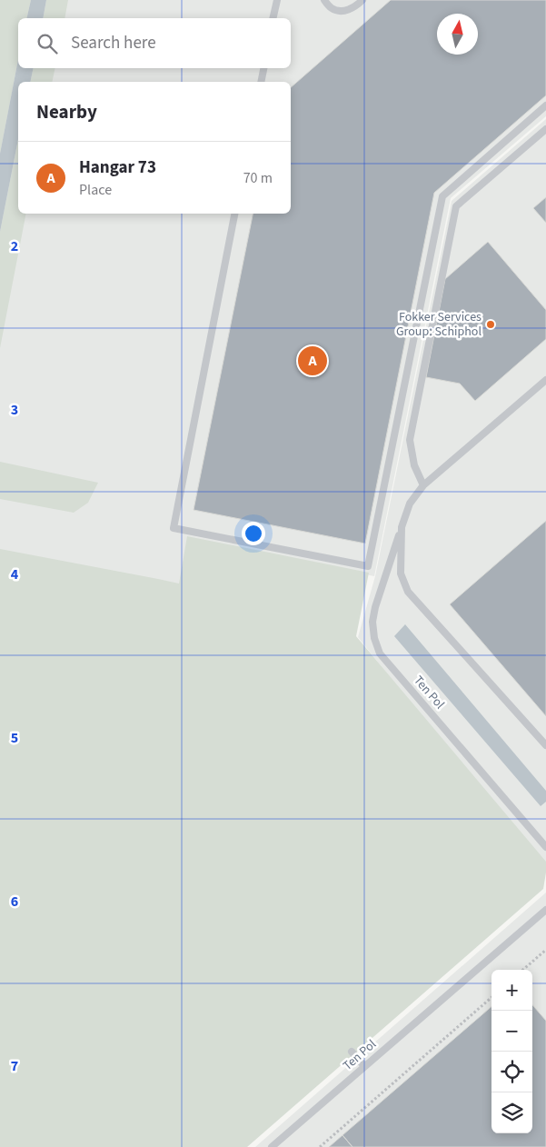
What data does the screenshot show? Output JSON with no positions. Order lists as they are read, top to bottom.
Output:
{
  "streets": {
    "lane": ["Ten Pol"]
  },
  "places": ["Fokker Services Group: Schiphol"],
  "north": "top",
  "page": {
    "search": "Search here",
    "heading": "Nearby",
    "list": [
      {
        "mark": "A",
        "name": "Hangar 73",
        "note": "Place",
        "value": "70 m"
      }
    ],
    "pins": "A",
    "map_buttons": ["+", "−"]
  },
  "grid": {
    "rows": [
      "2",
      "3",
      "4",
      "5",
      "6",
      "7"
    ]
  }
}
